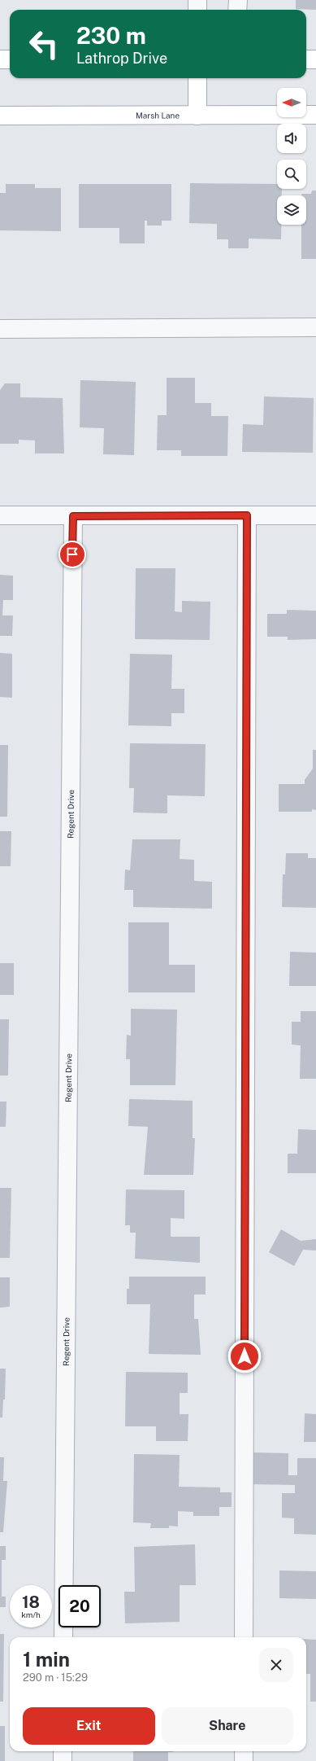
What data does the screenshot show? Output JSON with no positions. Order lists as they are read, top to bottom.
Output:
{
  "streets": {
    "main road": ["Marsh Lane"],
    "street": ["Regent Drive"]
  },
  "north": "left",
  "page": {
    "turn": ["230 m", "Lathrop Drive"],
    "speed": "18 km/h",
    "limit": "20",
    "heading": ["1 min", "290 m · 15:29"],
    "buttons": ["Exit", "Share"]
  }
}
